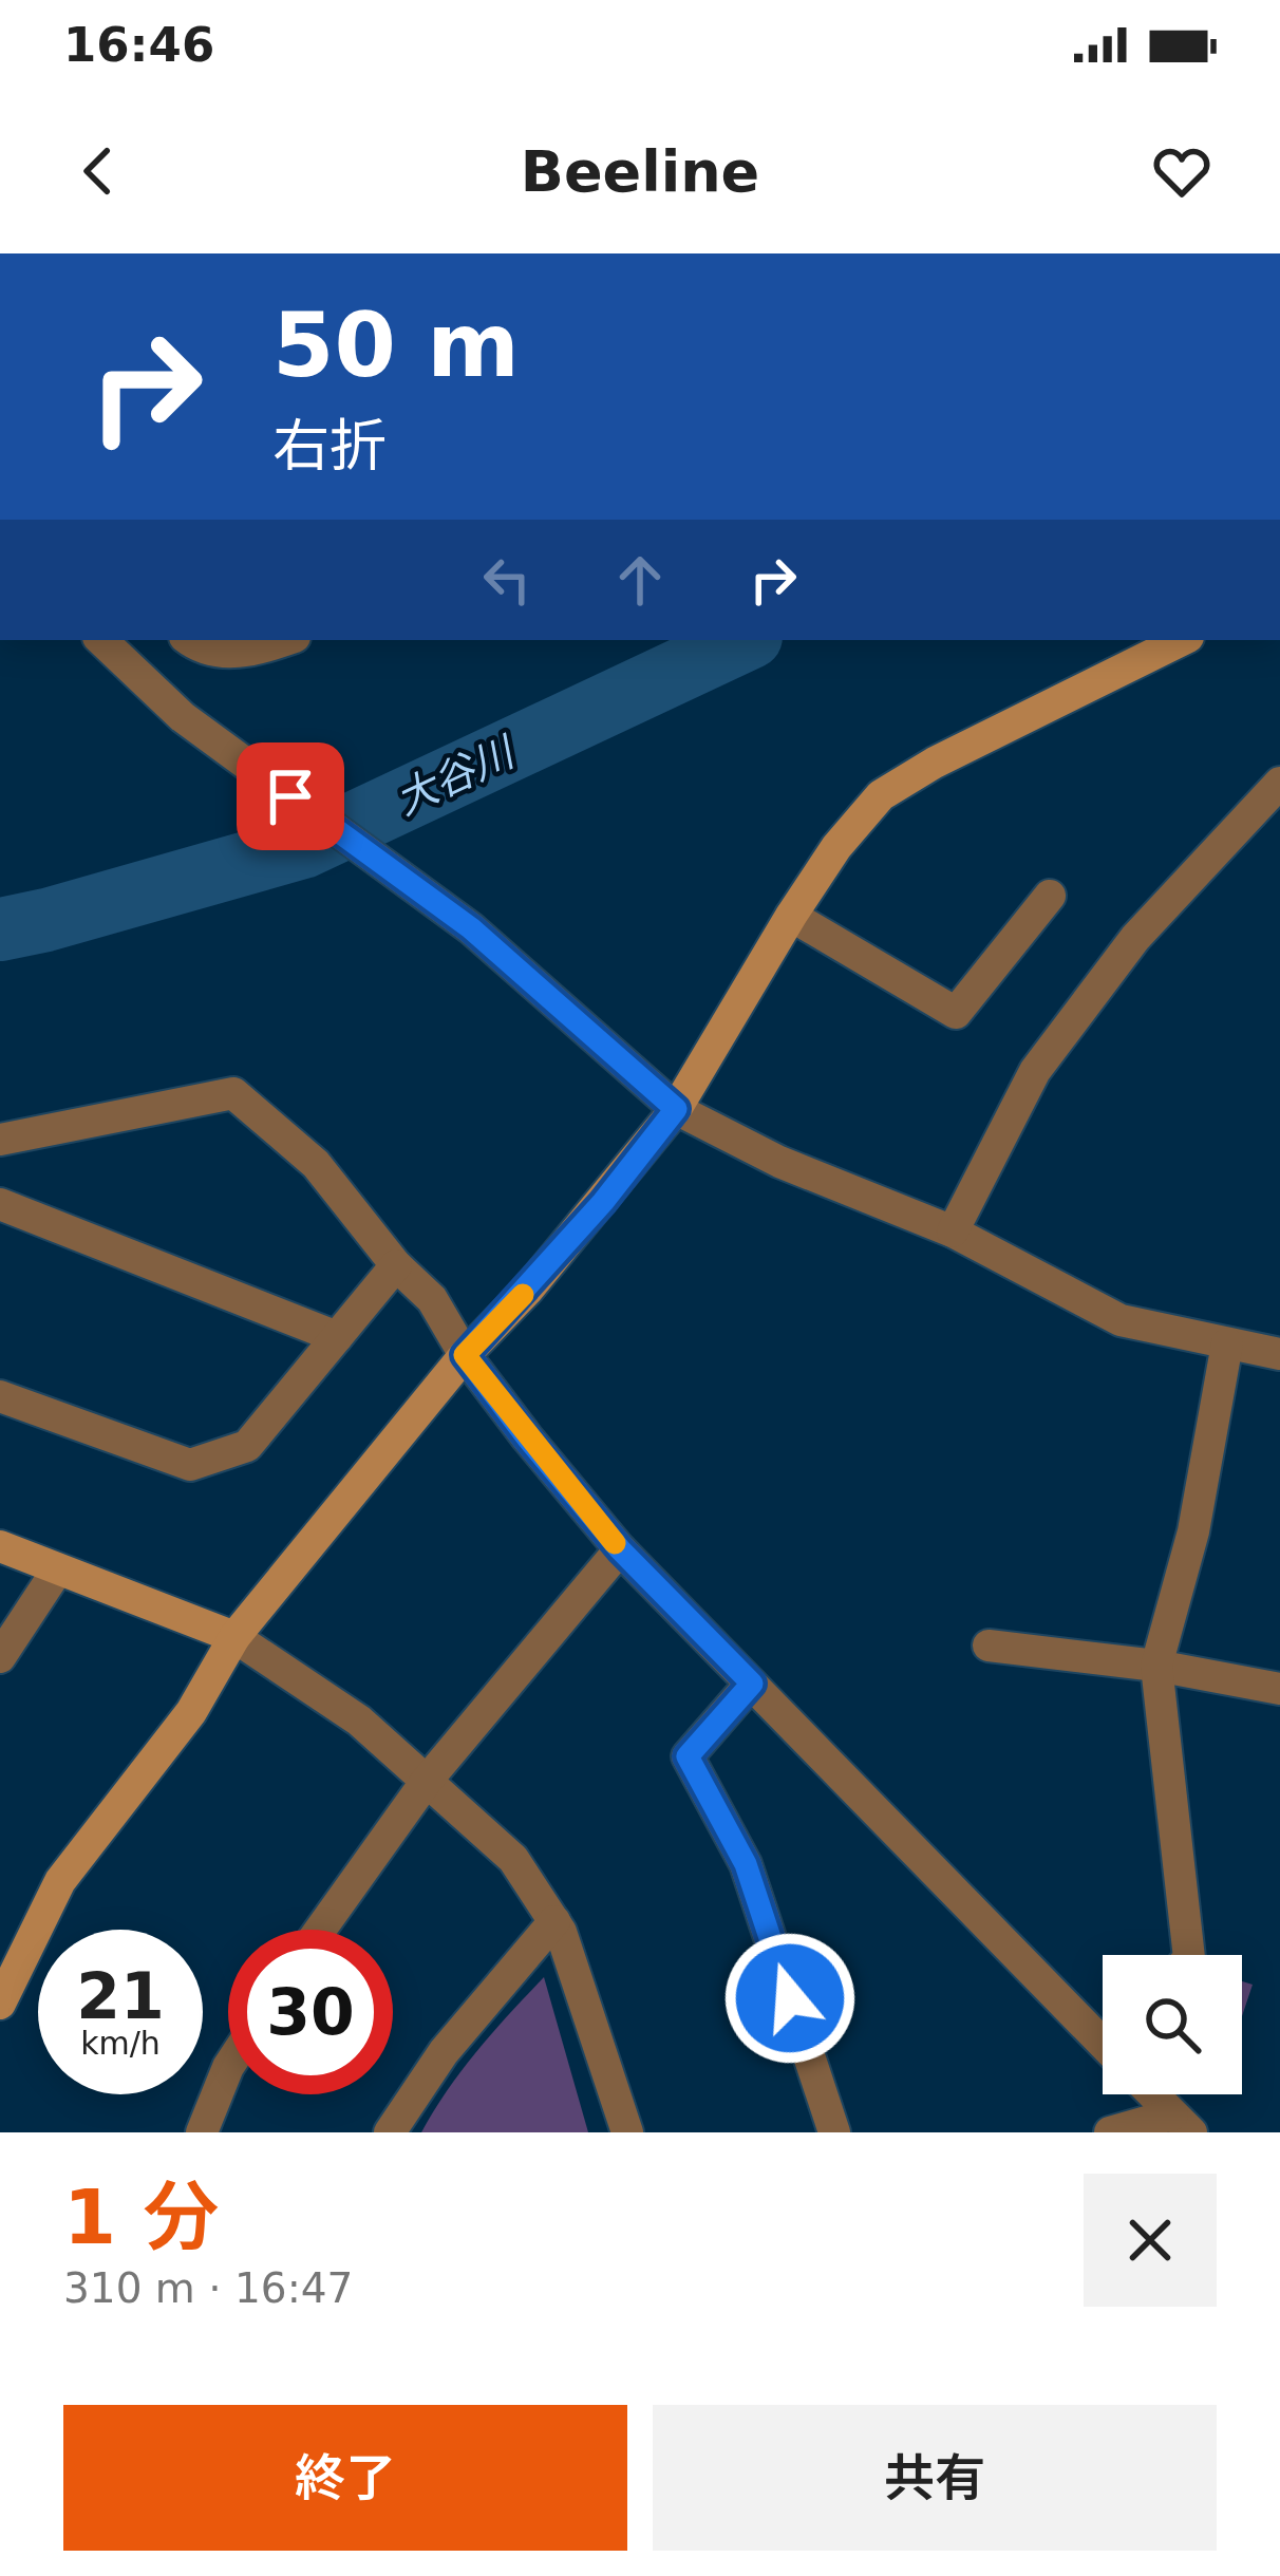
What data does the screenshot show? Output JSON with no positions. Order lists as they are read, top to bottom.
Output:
{
  "water": ["大谷川"],
  "page": {
    "status": "16:46",
    "header": "Beeline",
    "turn": ["50 m", "右折"],
    "speed": "21 km/h",
    "limit": "30",
    "heading": ["1 分", "310 m · 16:47"],
    "buttons": ["終了", "共有"]
  }
}
